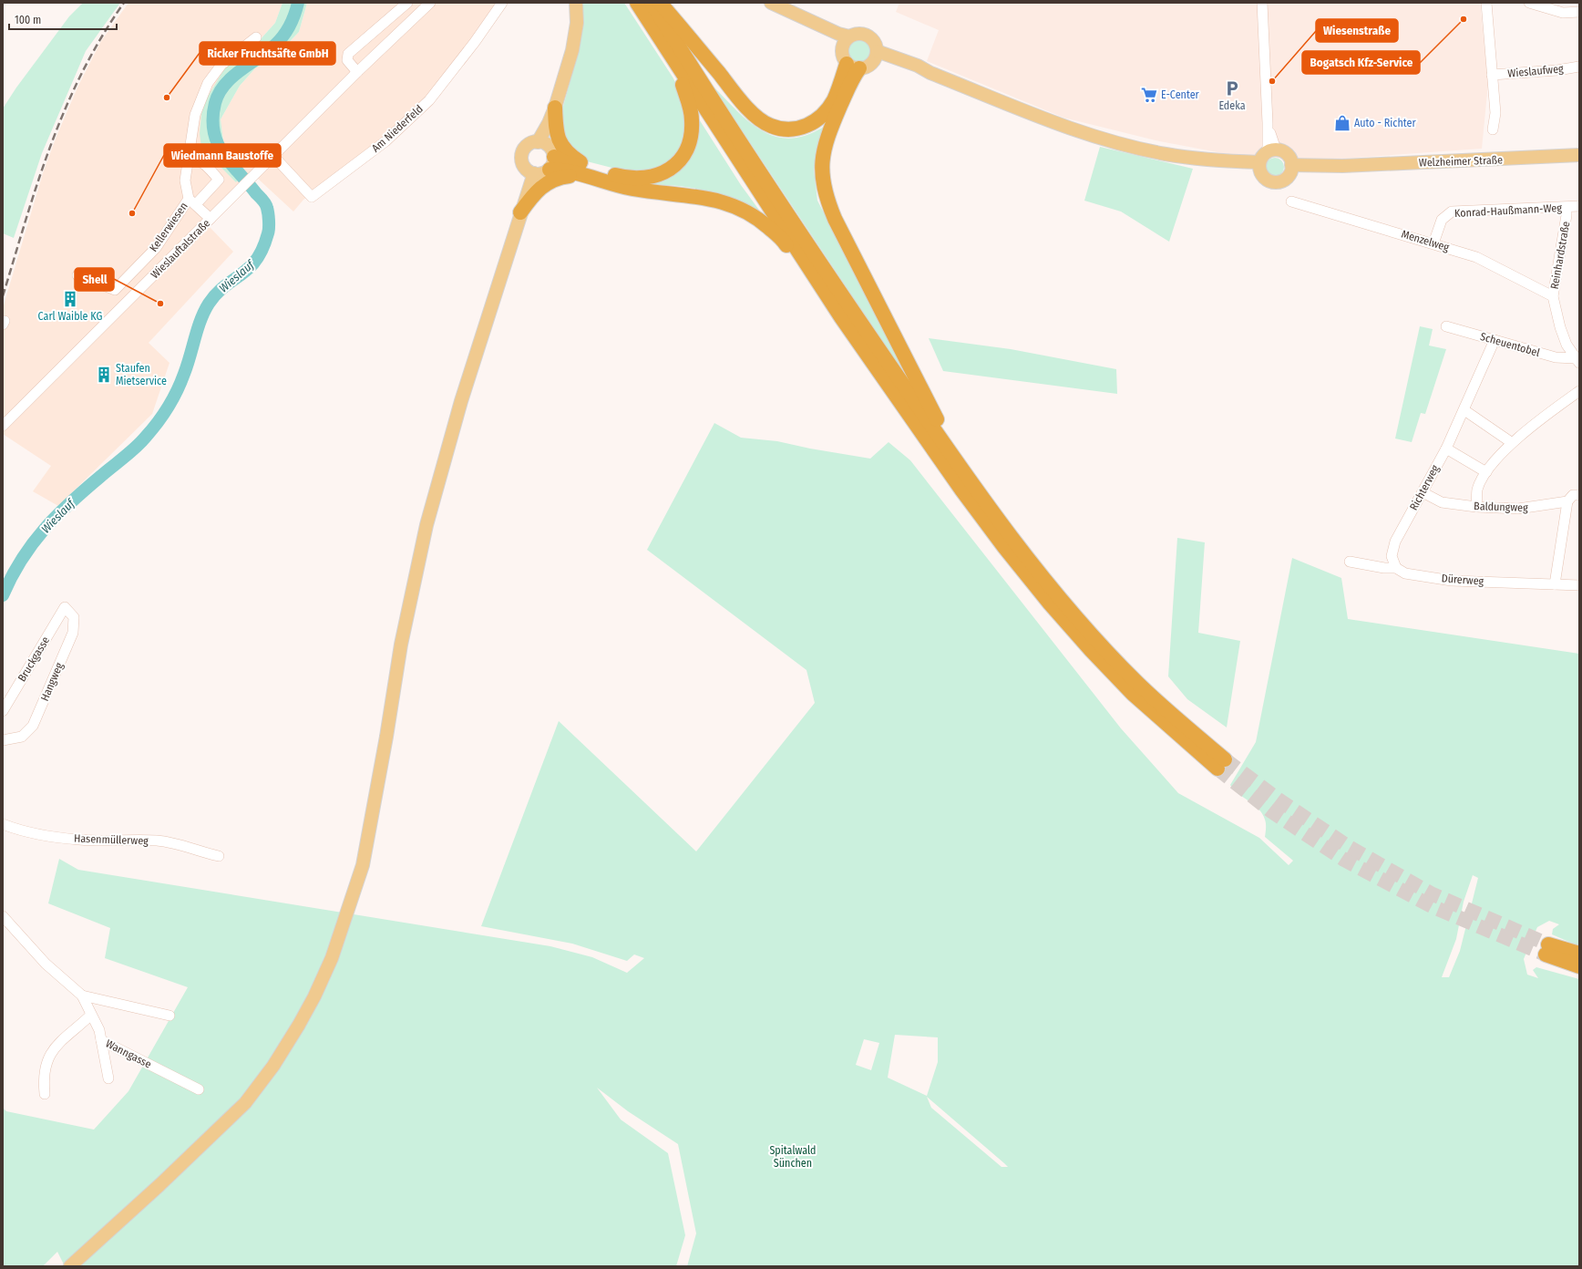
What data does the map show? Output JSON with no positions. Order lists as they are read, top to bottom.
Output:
{
  "streets": {
    "main road": ["Welzheimer Straße"],
    "street": [
      "Wieslaufweg",
      "Am Niederfeld",
      "Konrad-Haußmann-Weg",
      "Kellerwiesen",
      "Menzelweg",
      "Wieslauftalstraße",
      "Reinhardstraße",
      "Scheuentobel",
      "Richterweg",
      "Baldungweg",
      "Dürerweg",
      "Bruckgasse",
      "Hangweg",
      "Hasenmüllerweg",
      "Wanngasse"
    ]
  },
  "crossings": [
    ["Am Niederfeld", "Wieslauftalstraße"],
    ["Konrad-Haußmann-Weg", "Menzelweg"],
    ["Konrad-Haußmann-Weg", "Reinhardstraße"],
    ["Kellerwiesen", "Wieslauftalstraße"],
    ["Menzelweg", "Reinhardstraße"],
    ["Reinhardstraße", "Scheuentobel"],
    ["Scheuentobel", "Richterweg"],
    ["Richterweg", "Baldungweg"],
    ["Richterweg", "Dürerweg"],
    ["Bruckgasse", "Hangweg"]
  ],
  "water": ["Wieslauf"],
  "parks": ["Spitalwald Sünchen"],
  "places": {
    "other": [
      "Bogatsch Kfz-Service",
      "Wiesenstraße",
      "Ricker Fruchtsäfte GmbH",
      "Wiedmann Baustoffe",
      "Shell"
    ],
    "parking": ["Edeka"],
    "supermarket": ["E-Center"],
    "shop": ["Auto - Richter"],
    "building": ["Carl Waible KG", "Staufen Mietservice"]
  },
  "scale_bar": "100 m"
}
